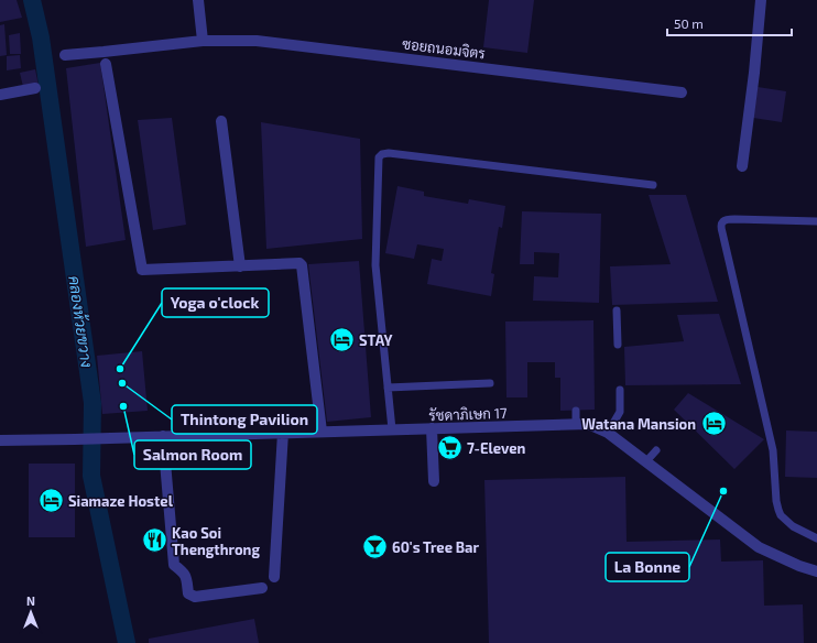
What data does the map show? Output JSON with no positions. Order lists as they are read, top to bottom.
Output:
{
  "streets": {
    "street": ["ซอยถนอมจิตร", "รัชดาภิเษก 17"]
  },
  "water": ["คลองห้วยขวาง"],
  "places": {
    "hotel": ["STAY", "Watana Mansion", "Siamaze Hostel"],
    "other": [
      "Yoga o'clock",
      "Thintong Pavilion",
      "Salmon Room",
      "La Bonne"
    ],
    "supermarket": ["7-Eleven"],
    "restaurant": ["Kao Soi Thengthrong"],
    "bar": ["60's Tree Bar"]
  },
  "scale_bar": "50 m",
  "north": "top"
}
